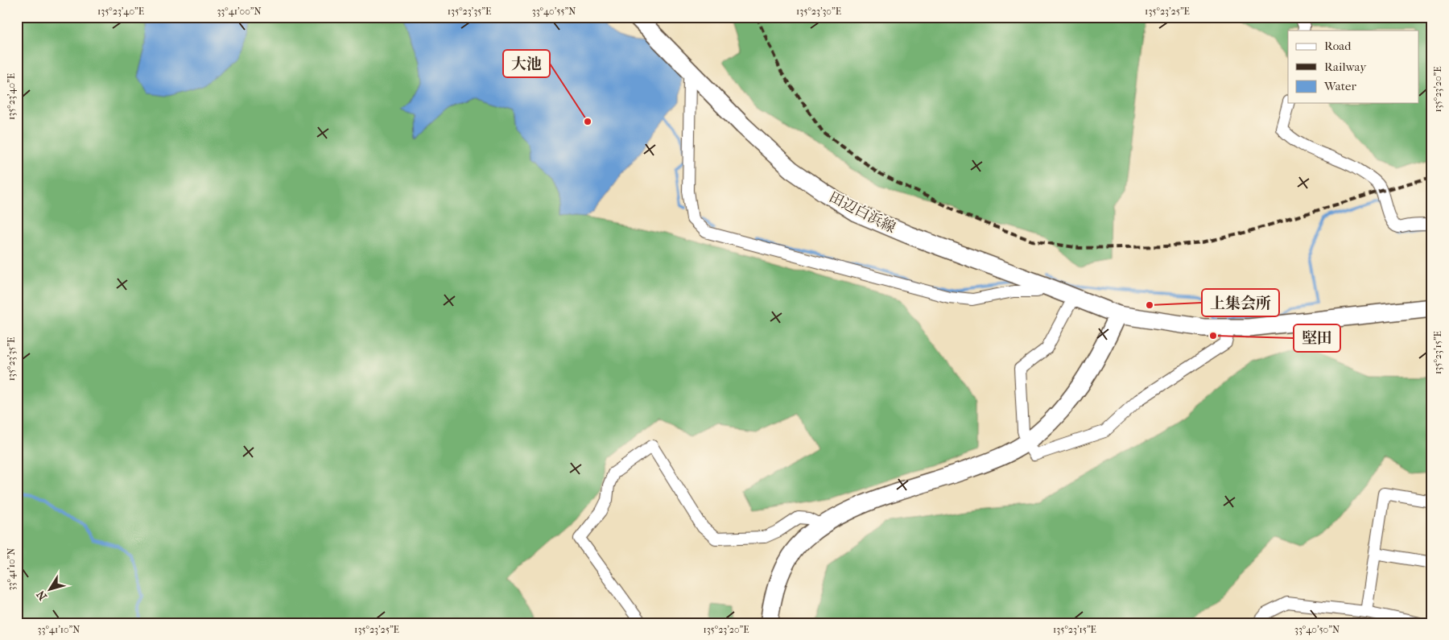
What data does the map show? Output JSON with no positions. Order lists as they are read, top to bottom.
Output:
{
  "streets": {
    "main road": ["田辺白浜線"]
  },
  "places": ["大池", "上集会所", "堅田"],
  "legend": ["Road", "Railway", "Water"],
  "north": "bottom left",
  "coordinates": [
    "135°23'40\"E",
    "33°41'00\"N",
    "135°23'35\"E",
    "33°40'55\"N",
    "135°23'30\"E",
    "135°23'25\"E",
    "135°23'20\"E",
    "135°23'15\"E",
    "33°41'10\"N",
    "33°40'50\"N"
  ]
}
